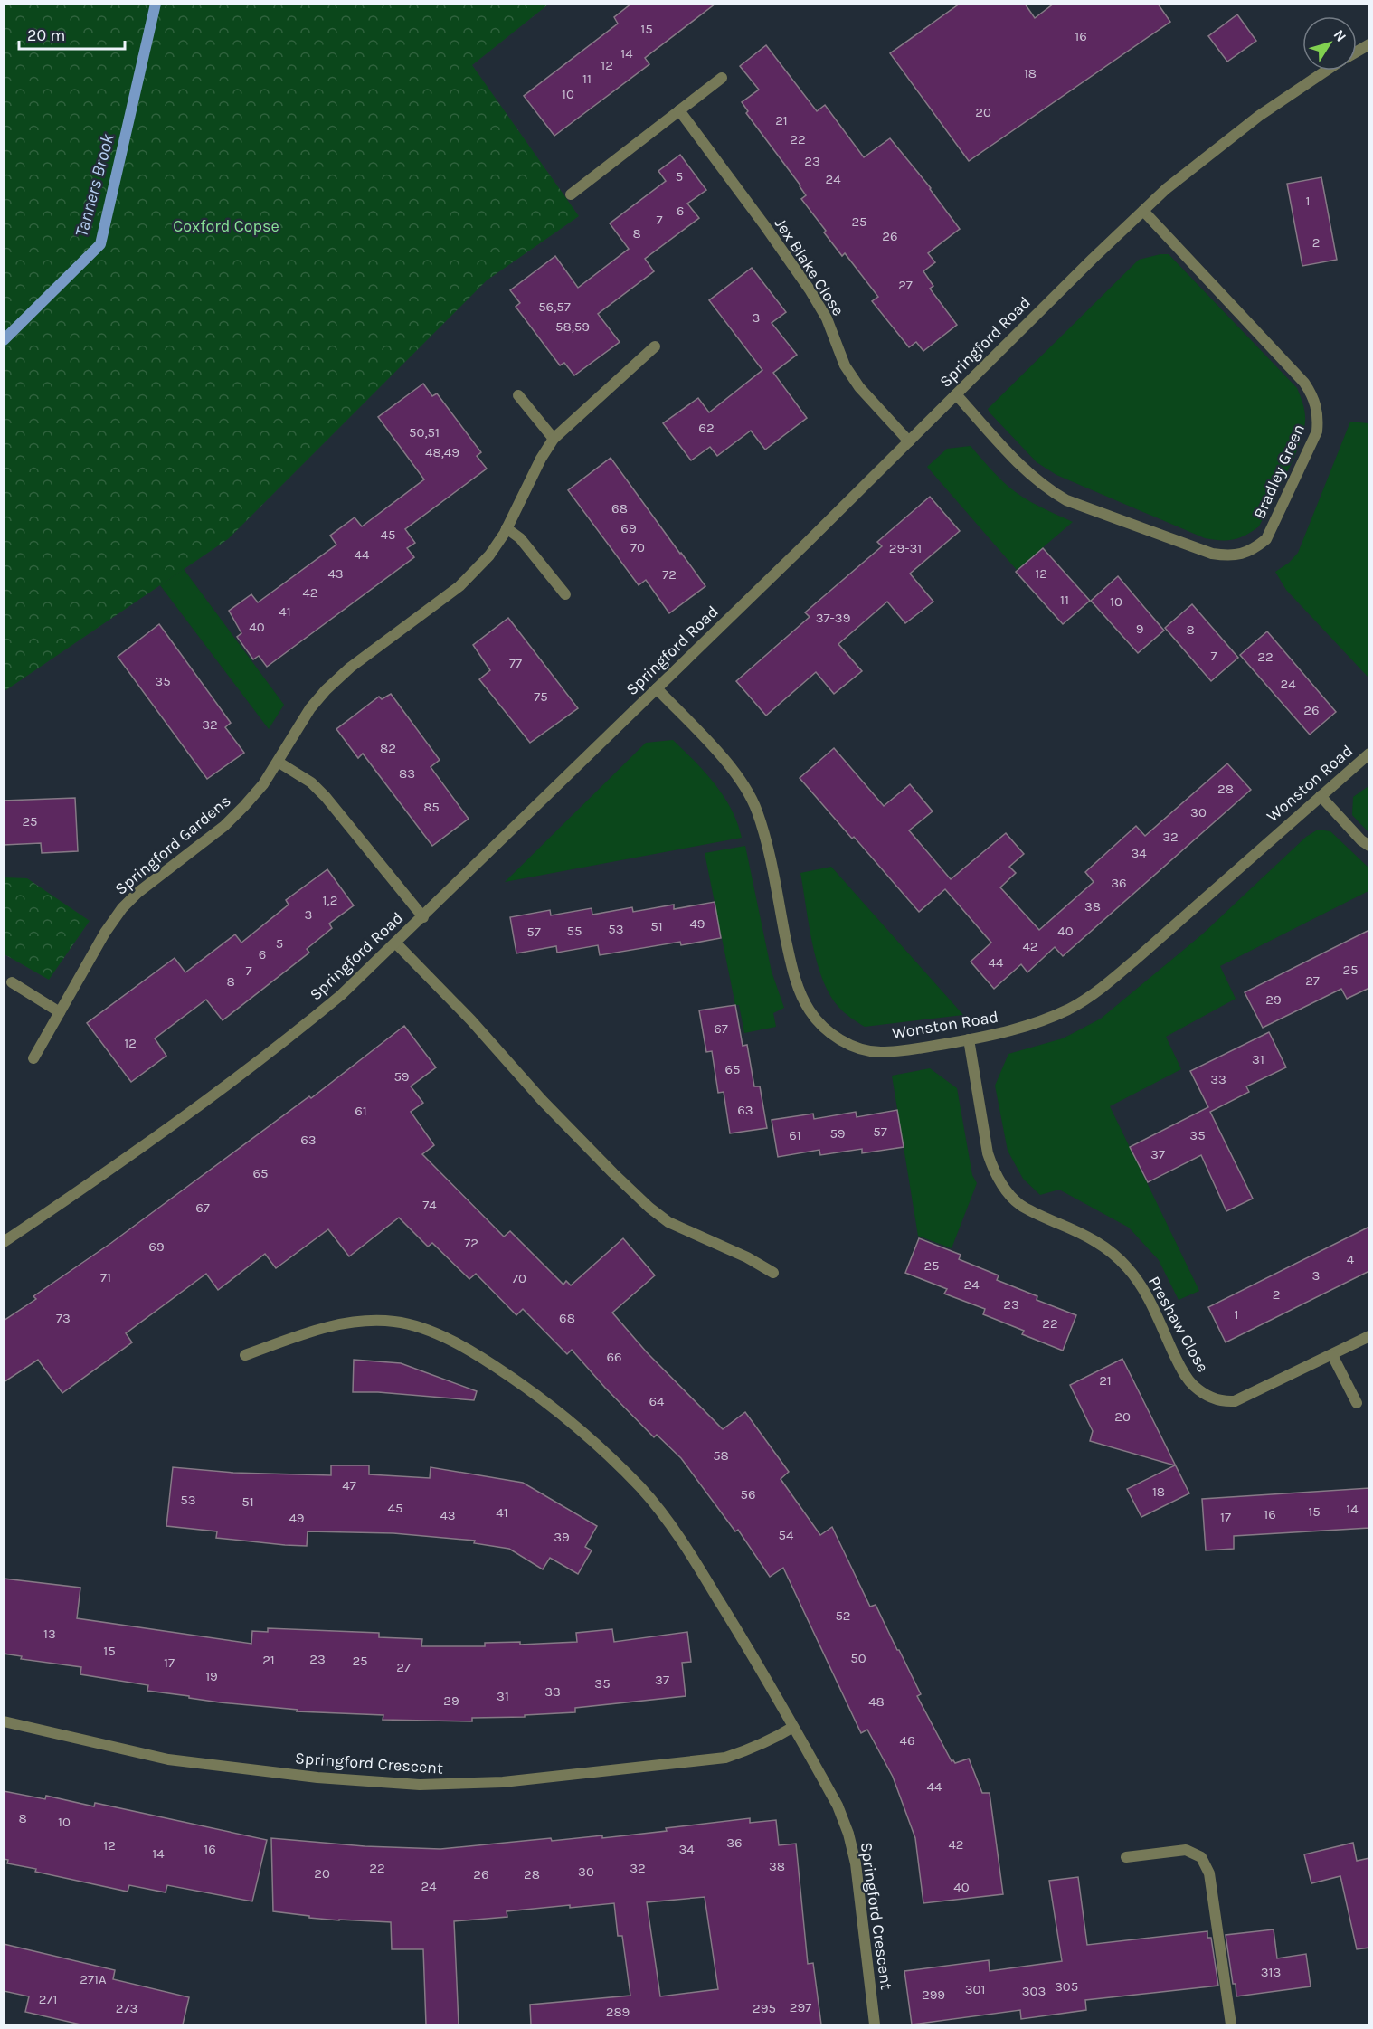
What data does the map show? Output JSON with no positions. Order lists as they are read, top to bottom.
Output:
{
  "streets": {
    "street": [
      "Jex Blake Close",
      "Springford Road",
      "Bradley Green",
      "Wonston Road",
      "Springford Gardens",
      "Preshaw Close",
      "Springford Crescent"
    ]
  },
  "crossings": [
    ["Jex Blake Close", "Springford Road"],
    ["Springford Road", "Bradley Green"],
    ["Springford Road", "Wonston Road"],
    ["Wonston Road", "Preshaw Close"]
  ],
  "water": ["Tanners Brook"],
  "parks": ["Coxford Copse"],
  "house_numbers": [
    "15",
    "16",
    "14",
    "12",
    "18",
    "11",
    "10",
    "20",
    "21",
    "22",
    "23",
    "5",
    "24",
    "1",
    "6",
    "7",
    "25",
    "8",
    "26",
    "2",
    "27",
    "56,57",
    "3",
    "58,59",
    "62",
    "50,51",
    "48,49",
    "68",
    "69",
    "45",
    "70",
    "29-31",
    "44",
    "43",
    "12",
    "72",
    "42",
    "11",
    "10",
    "41",
    "37-39",
    "40",
    "9",
    "8",
    "7",
    "22",
    "77",
    "35",
    "24",
    "75",
    "26",
    "32",
    "82",
    "83",
    "28",
    "85",
    "30",
    "25",
    "32",
    "34",
    "36",
    "1,2",
    "38",
    "3",
    "49",
    "51",
    "53",
    "55",
    "40",
    "57",
    "5",
    "42",
    "6",
    "44",
    "25",
    "7",
    "27",
    "8",
    "29",
    "67",
    "12",
    "31",
    "65",
    "59",
    "33",
    "63",
    "61",
    "57",
    "59",
    "61",
    "35",
    "63",
    "37",
    "65",
    "74",
    "67",
    "72",
    "69",
    "4",
    "25",
    "3",
    "71",
    "70",
    "24",
    "2",
    "23",
    "1",
    "73",
    "68",
    "22",
    "66",
    "21",
    "64",
    "20",
    "58",
    "47",
    "18",
    "56",
    "53",
    "51",
    "45",
    "14",
    "15",
    "41",
    "16",
    "43",
    "17",
    "49",
    "54",
    "39",
    "52",
    "13",
    "15",
    "50",
    "23",
    "21",
    "25",
    "17",
    "27",
    "19",
    "37",
    "35",
    "33",
    "31",
    "29",
    "48",
    "46",
    "44",
    "8",
    "10",
    "36",
    "42",
    "12",
    "16",
    "34",
    "14",
    "38",
    "22",
    "32",
    "30",
    "20",
    "26",
    "28",
    "24",
    "40",
    "313",
    "271A",
    "305",
    "301",
    "303",
    "299",
    "271",
    "297",
    "273",
    "295",
    "289"
  ],
  "scale_bar": "20 m",
  "north": "top right"
}
